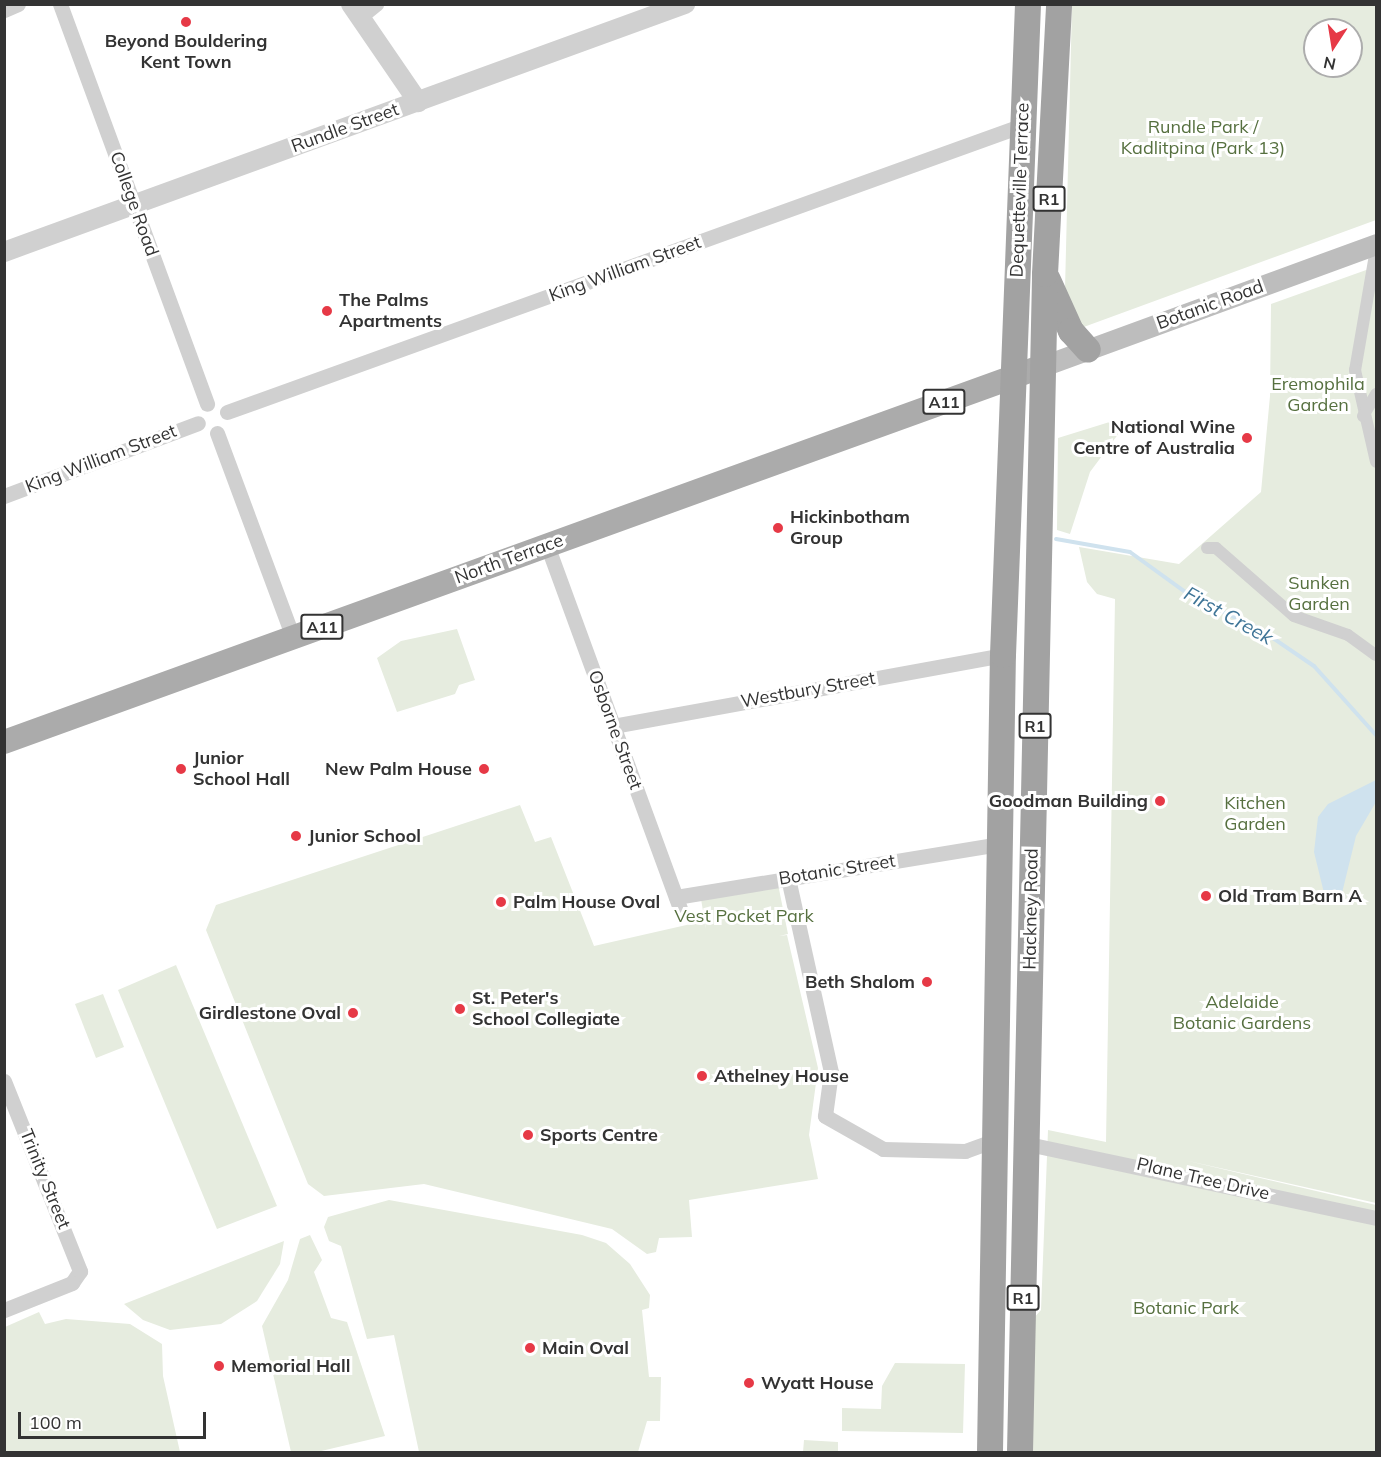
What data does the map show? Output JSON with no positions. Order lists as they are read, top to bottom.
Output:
{
  "streets": {
    "highway": ["Dequetteville Terrace", "R1", "Hackney Road"],
    "main road": ["Botanic Road", "A11", "North Terrace"],
    "street": [
      "Rundle Street",
      "College Road",
      "King William Street",
      "Westbury Street",
      "Osborne Street",
      "Botanic Street",
      "Trinity Street",
      "Plane Tree Drive"
    ]
  },
  "crossings": [
    ["Rundle Street", "College Road"],
    ["Dequetteville Terrace", "King William Street"],
    ["Dequetteville Terrace", "Botanic Road"],
    ["Dequetteville Terrace", "A11"],
    ["Dequetteville Terrace", "North Terrace"],
    ["Dequetteville Terrace", "Hackney Road"],
    ["Botanic Road", "A11"],
    ["Botanic Road", "Hackney Road"],
    ["A11", "North Terrace"],
    ["A11", "Hackney Road"],
    ["North Terrace", "Osborne Street"],
    ["North Terrace", "Hackney Road"],
    ["Westbury Street", "Osborne Street"],
    ["Westbury Street", "Hackney Road"],
    ["Osborne Street", "Botanic Street"],
    ["Botanic Street", "Hackney Road"],
    ["Hackney Road", "Plane Tree Drive"]
  ],
  "water": ["First Creek"],
  "parks": [
    "Rundle Park / Kadlitpina (Park 13)",
    "Eremophila Garden",
    "Sunken Garden",
    "Kitchen Garden",
    "Vest Pocket Park",
    "Adelaide Botanic Gardens",
    "Botanic Park"
  ],
  "places": [
    "Beyond Bouldering Kent Town",
    "The Palms Apartments",
    "National Wine Centre of Australia",
    "Hickinbotham Group",
    "Junior School Hall",
    "New Palm House",
    "Goodman Building",
    "Junior School",
    "Old Tram Barn A",
    "Palm House Oval",
    "Beth Shalom",
    "St. Peter's School Collegiate",
    "Girdlestone Oval",
    "Athelney House",
    "Sports Centre",
    "Main Oval",
    "Memorial Hall",
    "Wyatt House"
  ],
  "scale_bar": "100 m",
  "north": "bottom"
}
